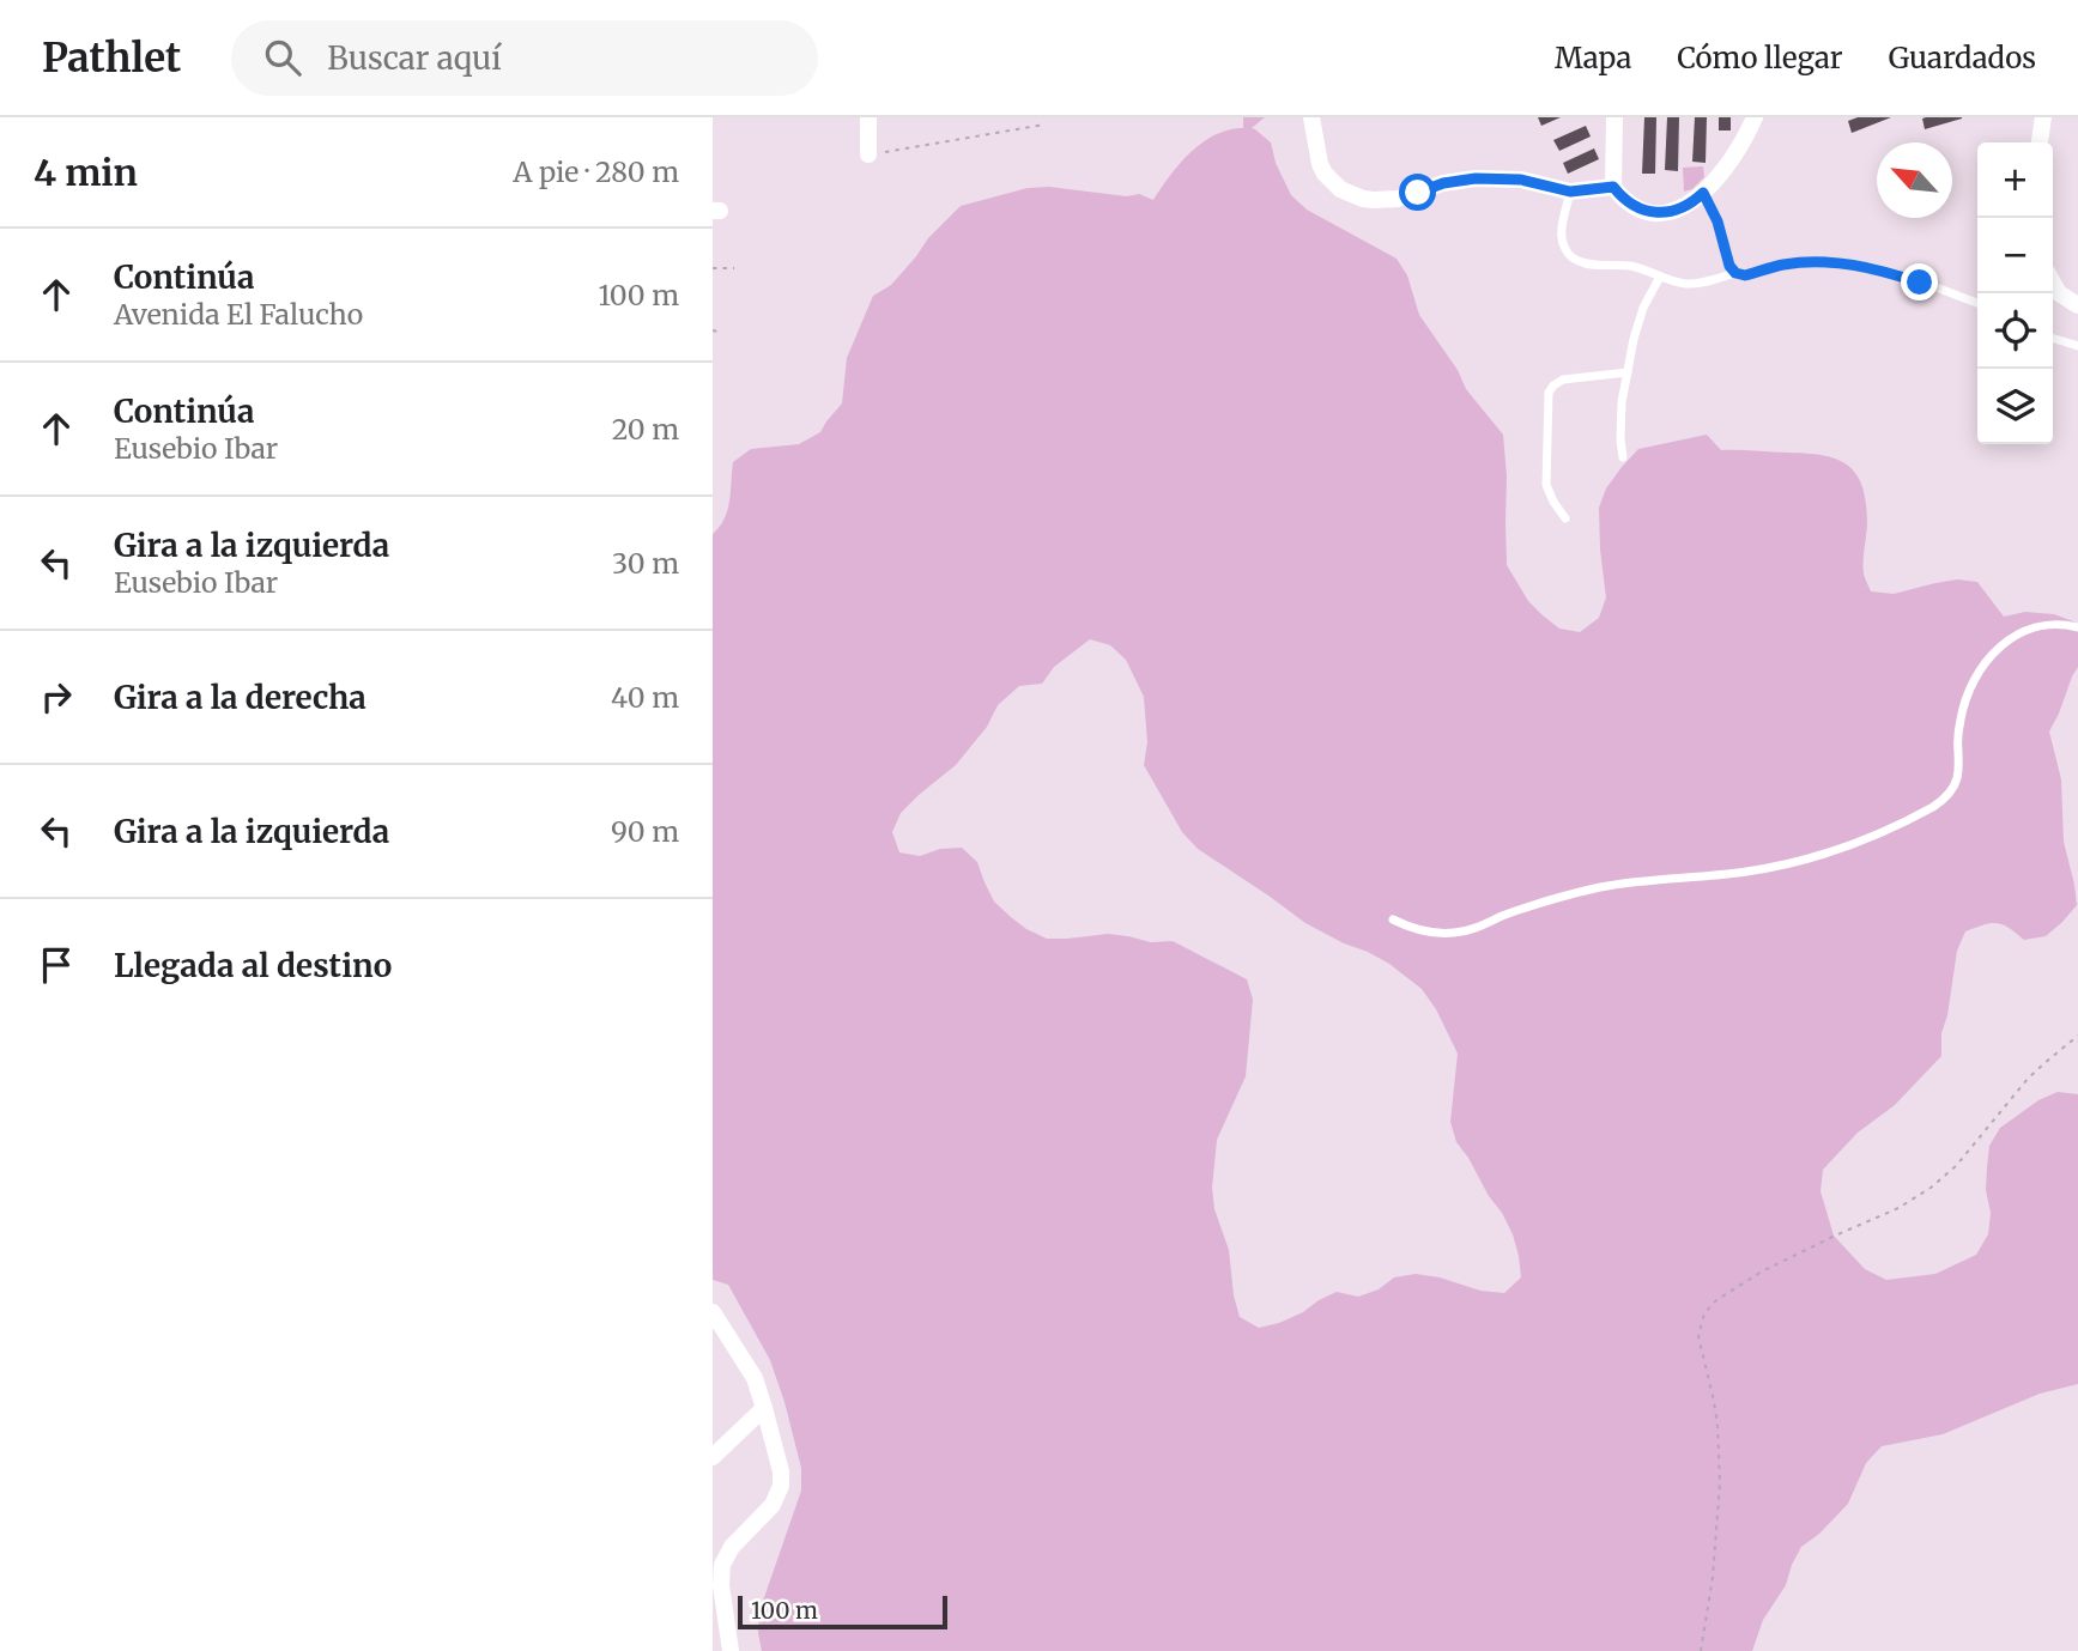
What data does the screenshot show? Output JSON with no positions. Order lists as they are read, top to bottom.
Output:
{
  "scale_bar": "100 m",
  "north": "top left",
  "page": {
    "header": "Pathlet",
    "search": "Buscar aquí",
    "nav": ["Mapa", "Cómo llegar", "Guardados"],
    "heading": ["4 min", "A pie · 280 m"],
    "map_buttons": ["+", "−"],
    "list": [
      ["Continúa", "Avenida El Falucho", "100 m"],
      ["Continúa", "Eusebio Ibar", "20 m"],
      ["Gira a la izquierda", "Eusebio Ibar", "30 m"],
      ["Gira a la derecha", "40 m"],
      ["Gira a la izquierda", "90 m"],
      "Llegada al destino"
    ],
    "scale": "100 m"
  }
}
